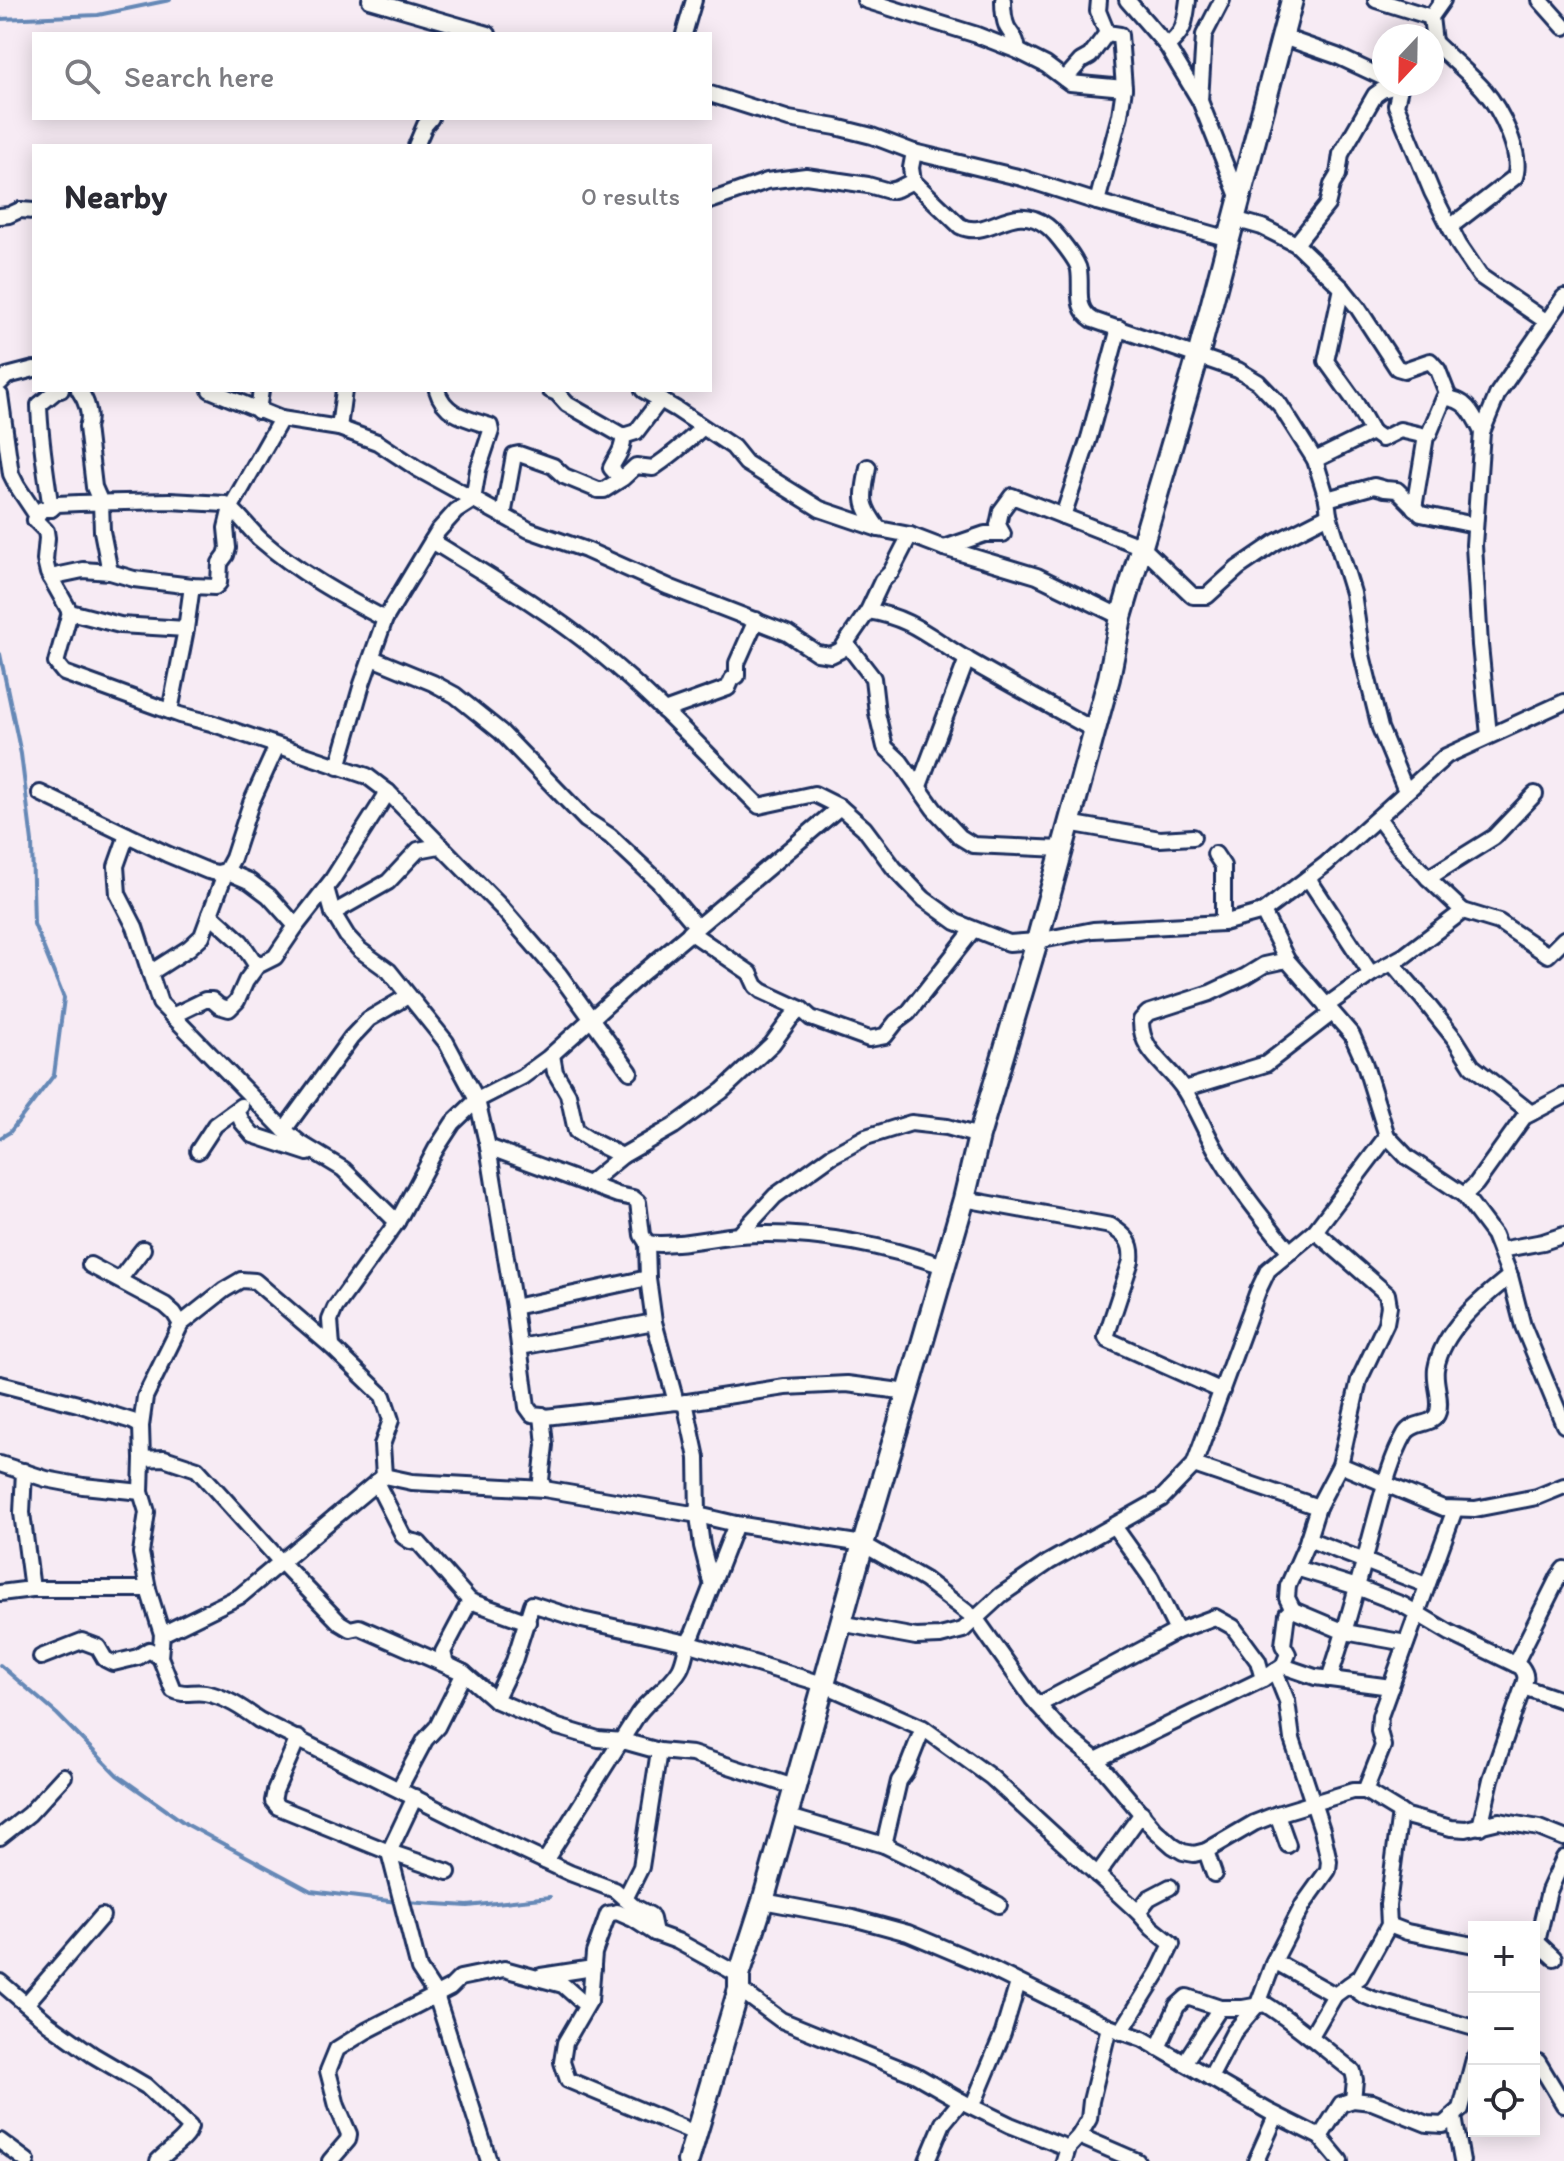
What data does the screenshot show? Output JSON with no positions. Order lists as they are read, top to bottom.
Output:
{
  "north": "bottom",
  "page": {
    "search": "Search here",
    "heading": ["Nearby", "0 results"],
    "map_buttons": ["+", "−"]
  }
}
